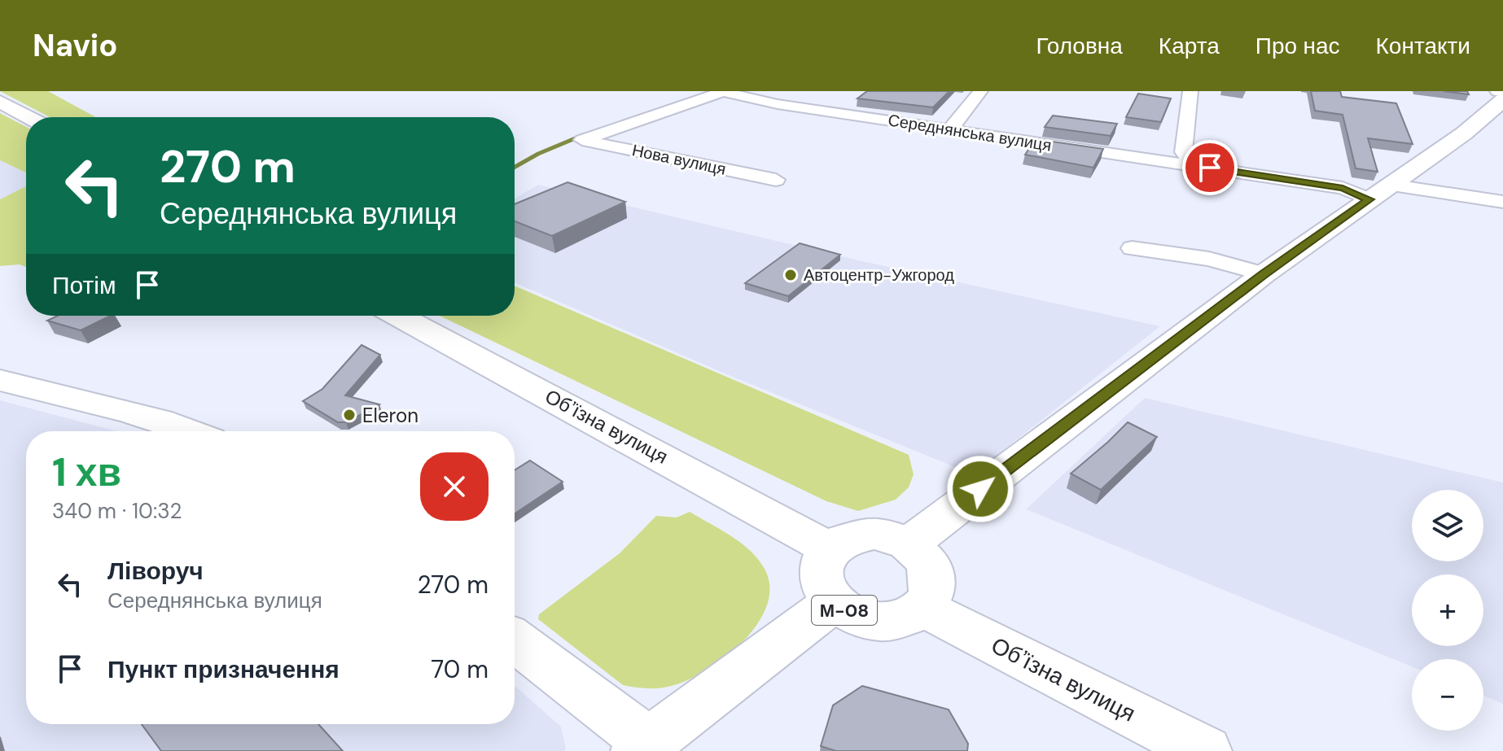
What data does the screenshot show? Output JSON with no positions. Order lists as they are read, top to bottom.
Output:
{
  "streets": {
    "main road": ["Обʼїзна вулиця", "М-08"],
    "street": ["Середнянська вулиця", "Нова вулиця"]
  },
  "crossings": [
    ["Середнянська вулиця", "Нова вулиця"],
    ["Обʼїзна вулиця", "М-08"]
  ],
  "places": ["Автоцентр-Ужгород", "Eleron"],
  "page": {
    "header": "Navio",
    "nav": [
      "Головна",
      "Карта",
      "Про нас",
      "Контакти"
    ],
    "turn": ["270 m", "Середнянська вулиця"],
    "then": "Потім",
    "heading": ["1 хв", "340 m · 10:32"],
    "map_buttons": ["+", "−"],
    "list": [
      {
        "name": "Ліворуч",
        "note": "Середнянська вулиця",
        "value": "270 m"
      },
      {
        "name": "Пункт призначення",
        "value": "70 m"
      }
    ]
  }
}
